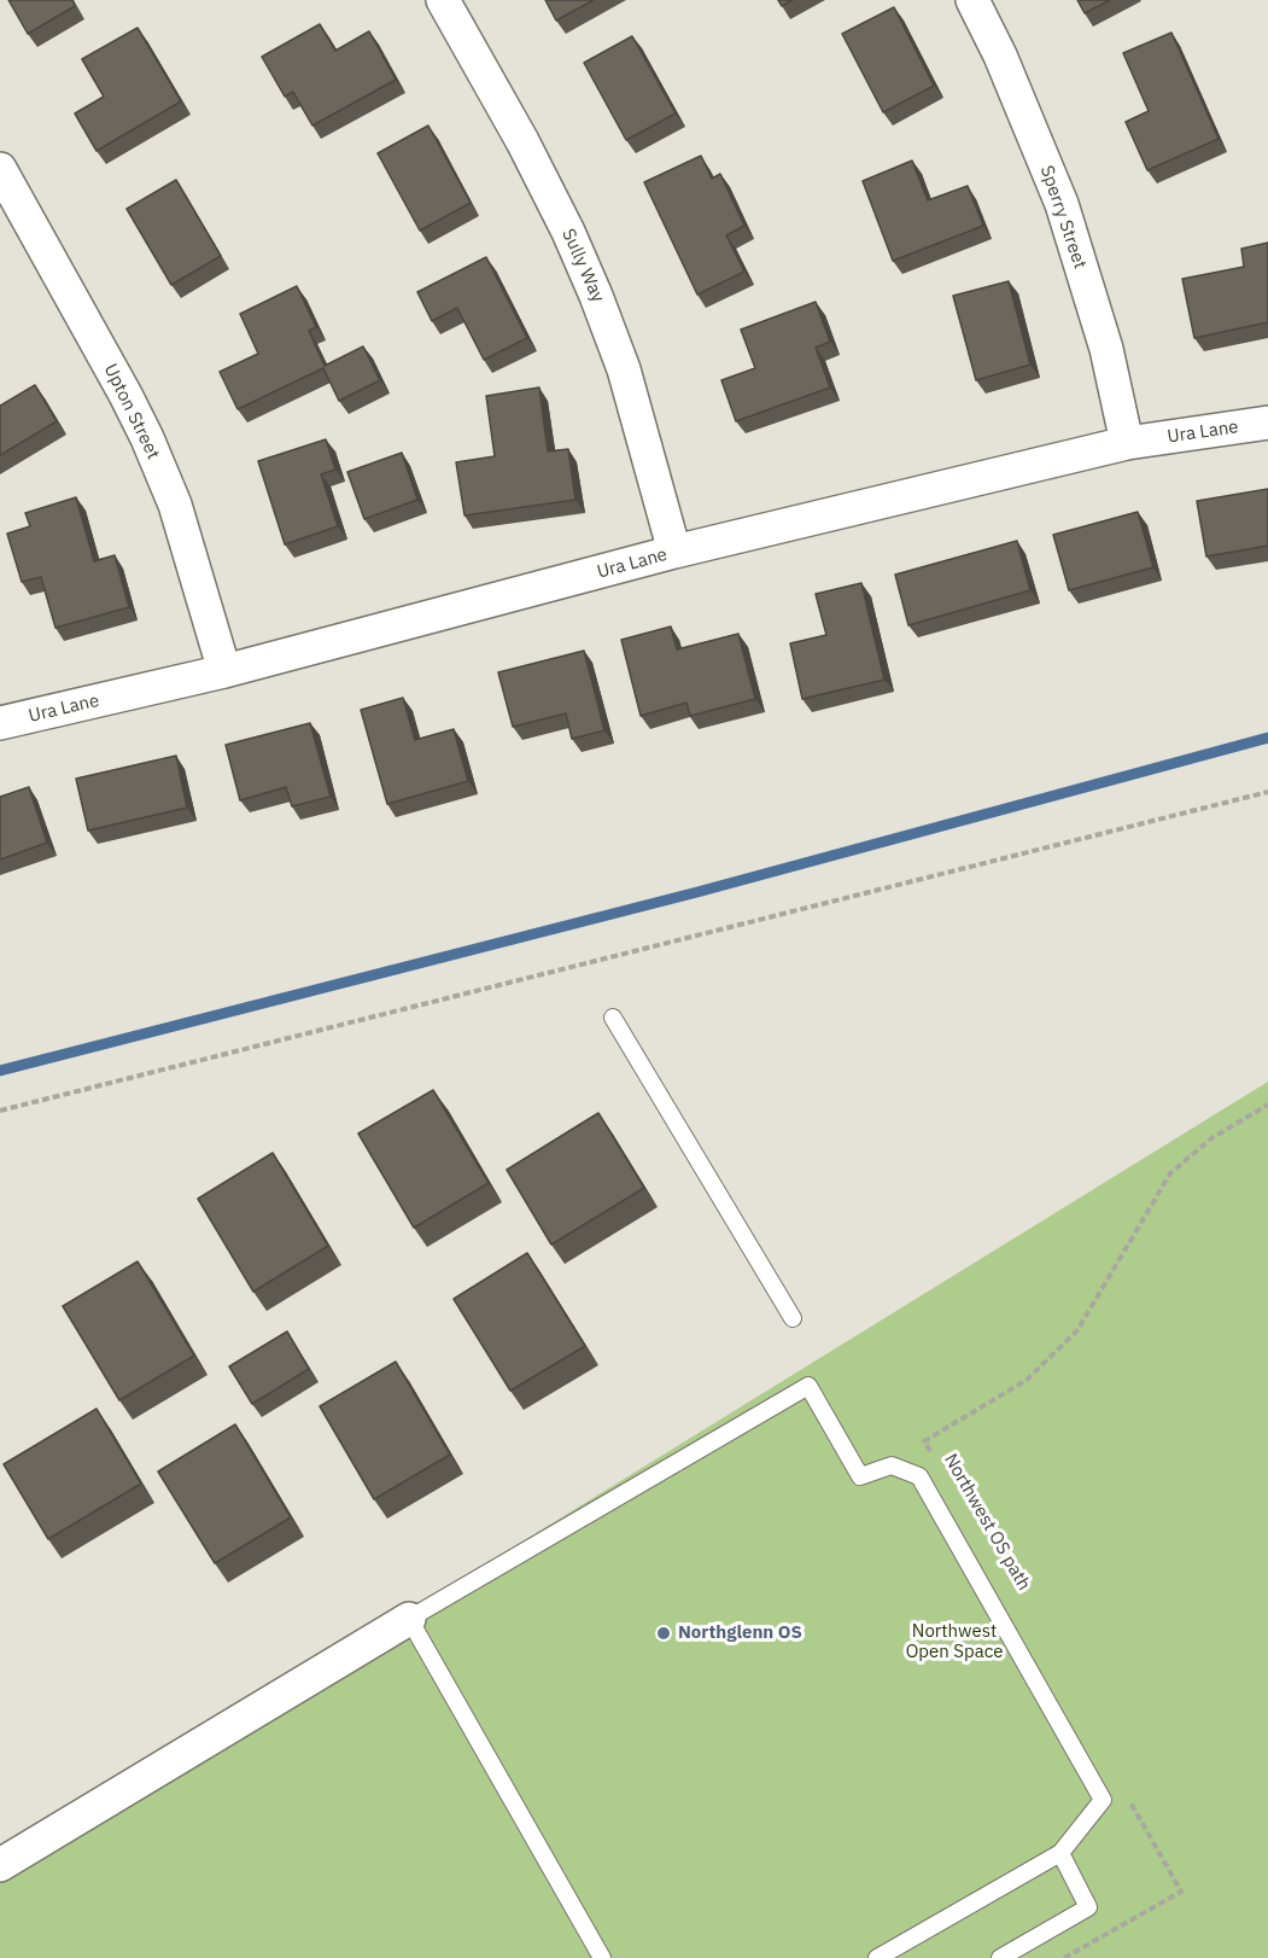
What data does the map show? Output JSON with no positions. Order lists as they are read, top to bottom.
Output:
{
  "streets": {
    "street": [
      "Sperry Street",
      "Sully Way",
      "Upton Street",
      "Ura Lane"
    ],
    "path": ["Northwest OS path"]
  },
  "crossings": [
    ["Sperry Street", "Ura Lane"],
    ["Sully Way", "Ura Lane"],
    ["Upton Street", "Ura Lane"]
  ],
  "parks": ["Northwest Open Space"],
  "places": ["Northglenn OS"]
}
